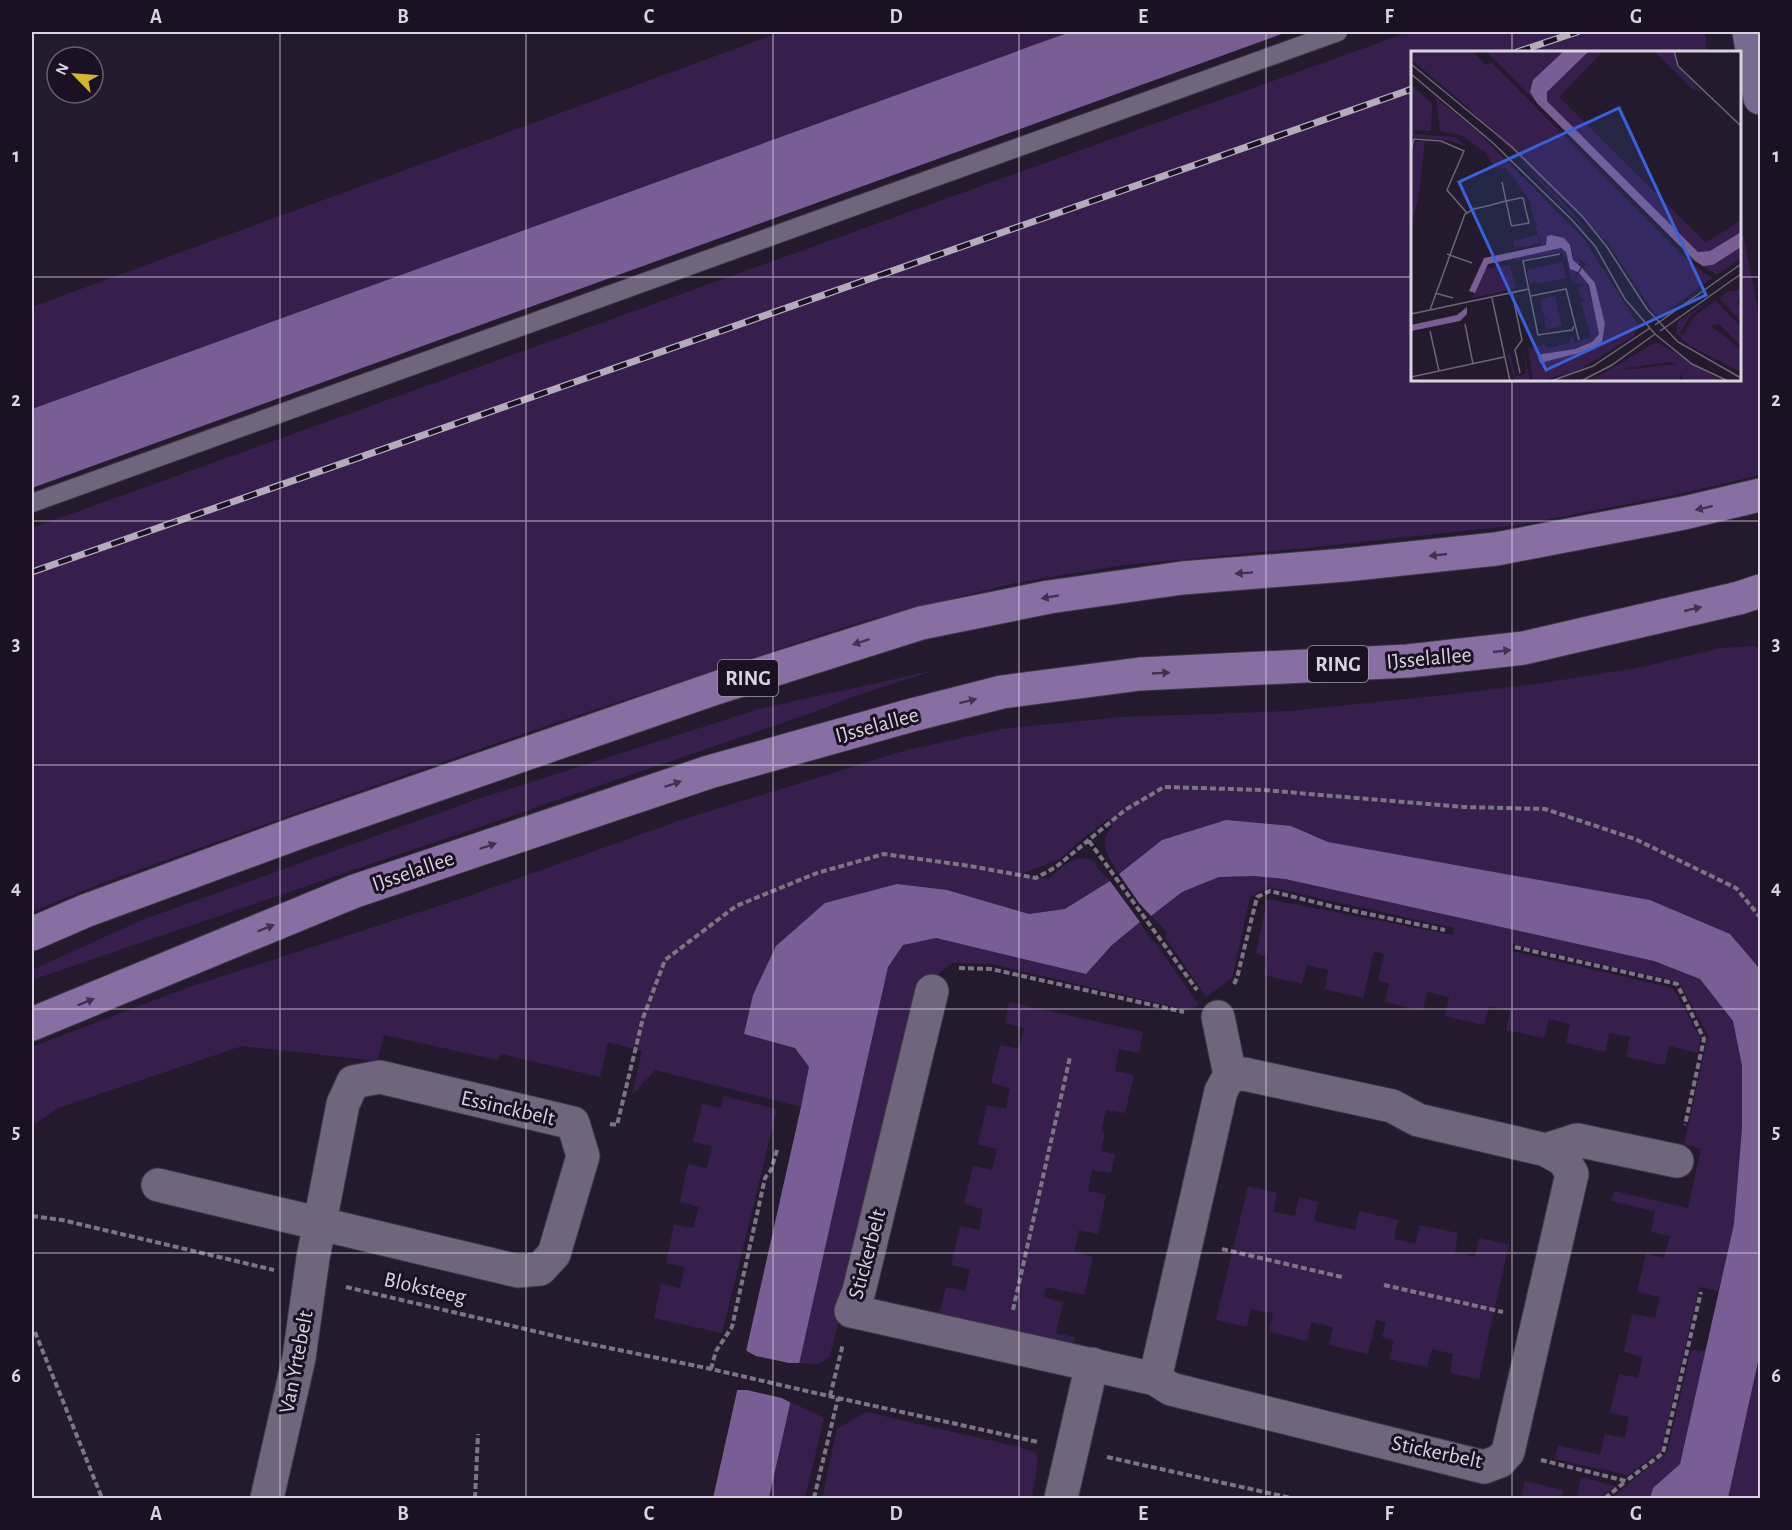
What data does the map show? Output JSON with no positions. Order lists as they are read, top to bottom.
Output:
{
  "streets": {
    "main road": ["IJsselallee", "RING"],
    "street": ["Essinckbelt", "Stickerbelt", "Van Yrtebelt"],
    "path": ["Bloksteeg"]
  },
  "crossings": [
    ["Essinckbelt", "Van Yrtebelt"],
    ["Bloksteeg", "Van Yrtebelt"]
  ],
  "north": "top left",
  "grid": {
    "columns": [
      "A",
      "B",
      "C",
      "D",
      "E",
      "F",
      "G"
    ],
    "rows": [
      "1",
      "2",
      "3",
      "4",
      "5",
      "6"
    ]
  }
}
